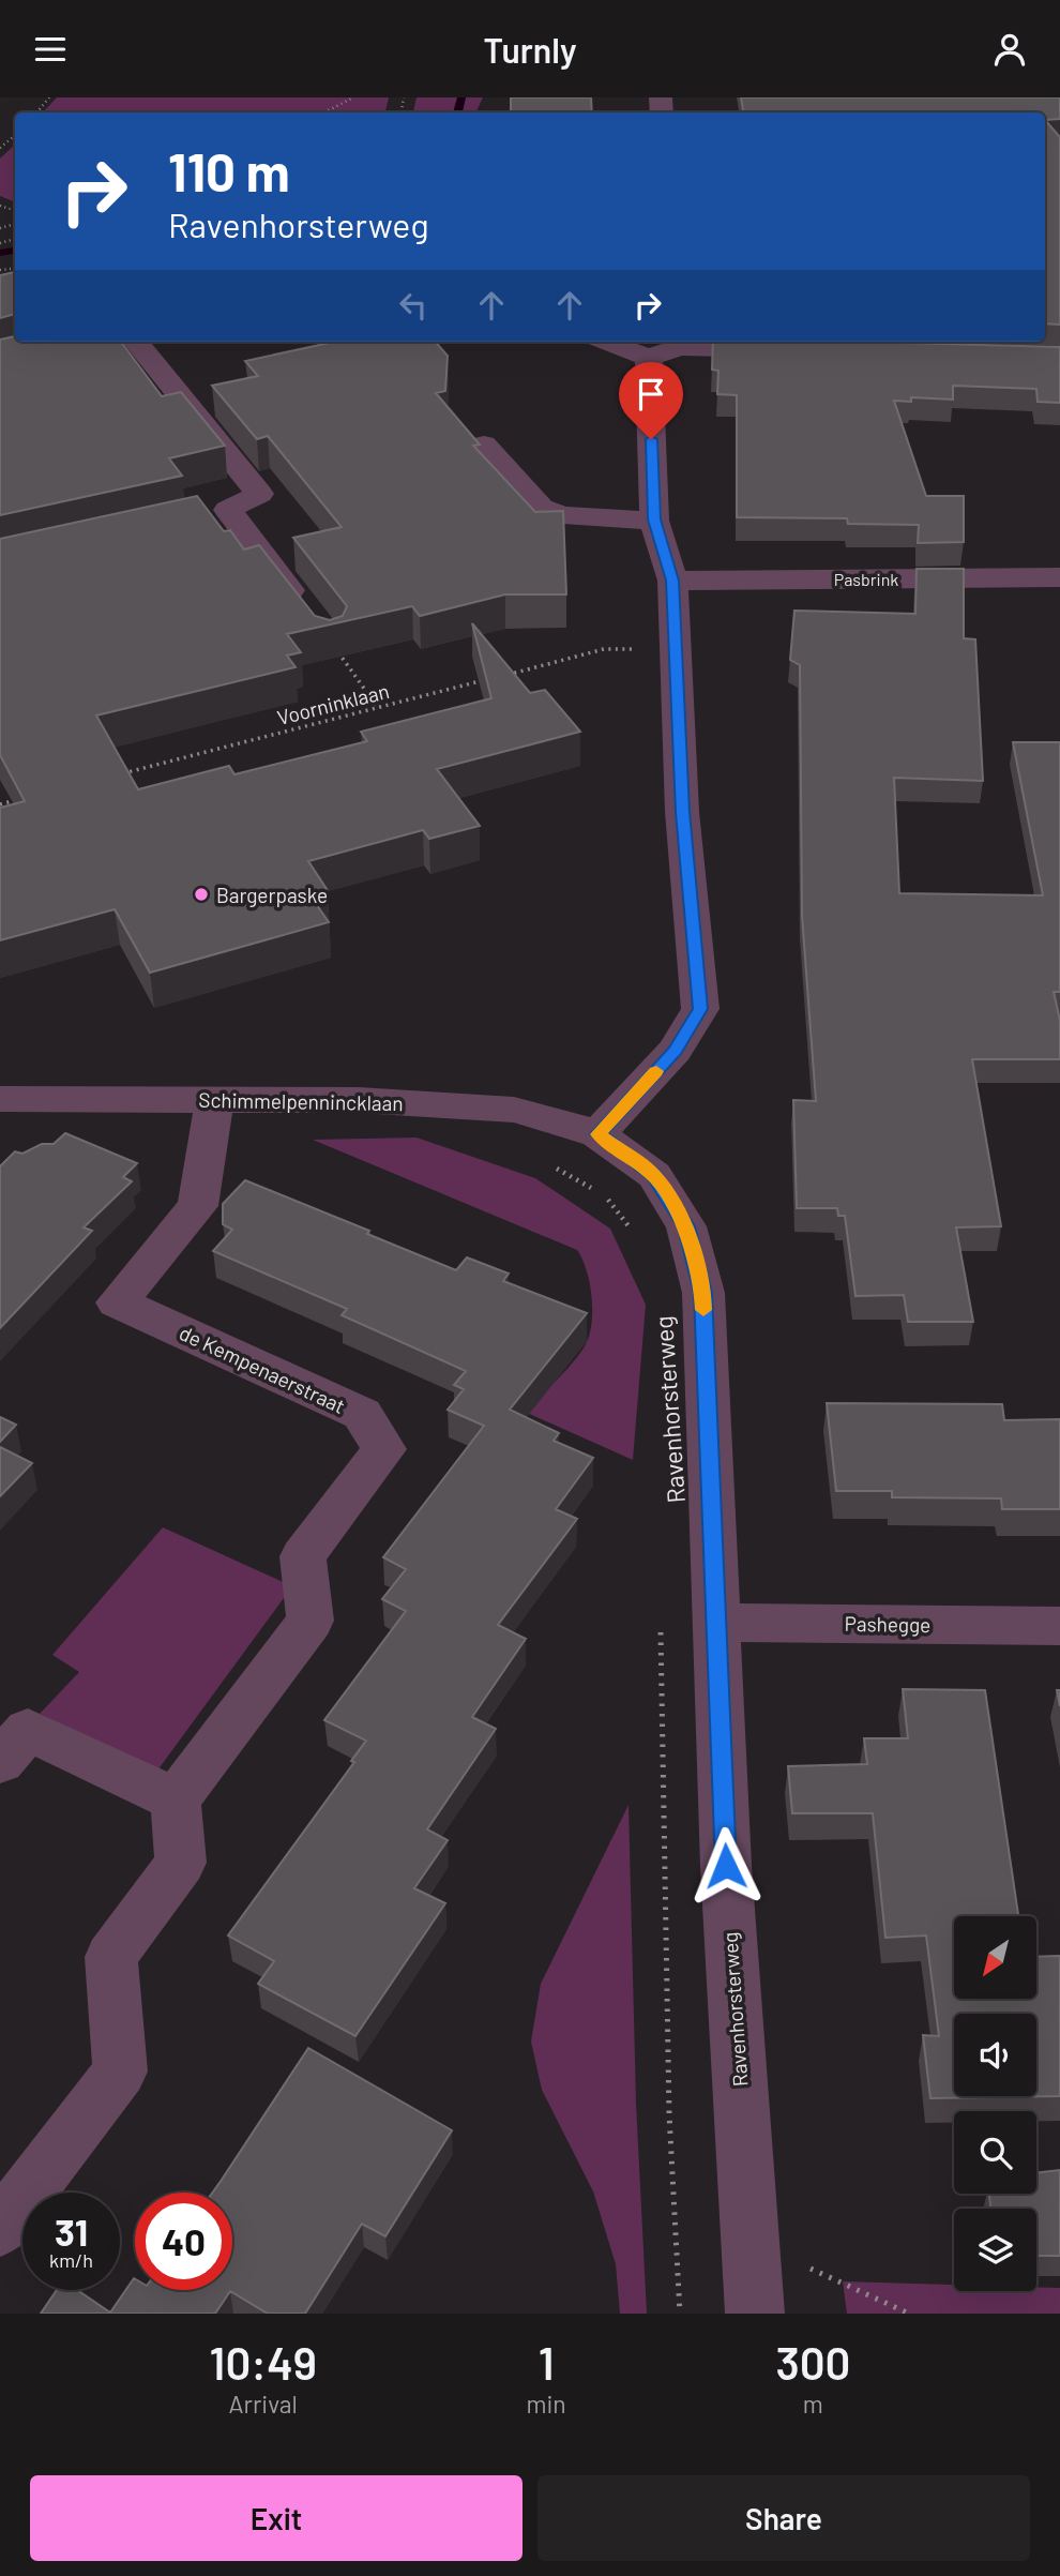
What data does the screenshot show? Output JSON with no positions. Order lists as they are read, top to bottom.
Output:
{
  "streets": {
    "street": [
      "Pasbrink",
      "Schimmelpennincklaan",
      "de Kempenaerstraat",
      "Ravenhorsterweg",
      "Pashegge"
    ],
    "path": ["Voorninklaan"]
  },
  "crossings": [
    ["Schimmelpennincklaan", "de Kempenaerstraat"],
    ["Schimmelpennincklaan", "Ravenhorsterweg"],
    ["Ravenhorsterweg", "Pashegge"]
  ],
  "places": ["Bargerpaske"],
  "north": "bottom left",
  "page": {
    "header": "Turnly",
    "turn": ["110 m", "Ravenhorsterweg"],
    "speed": "31 km/h",
    "limit": "40",
    "eta": [
      "10:49",
      "Arrival",
      "1",
      "min",
      "300",
      "m"
    ],
    "buttons": ["Exit", "Share"]
  }
}
